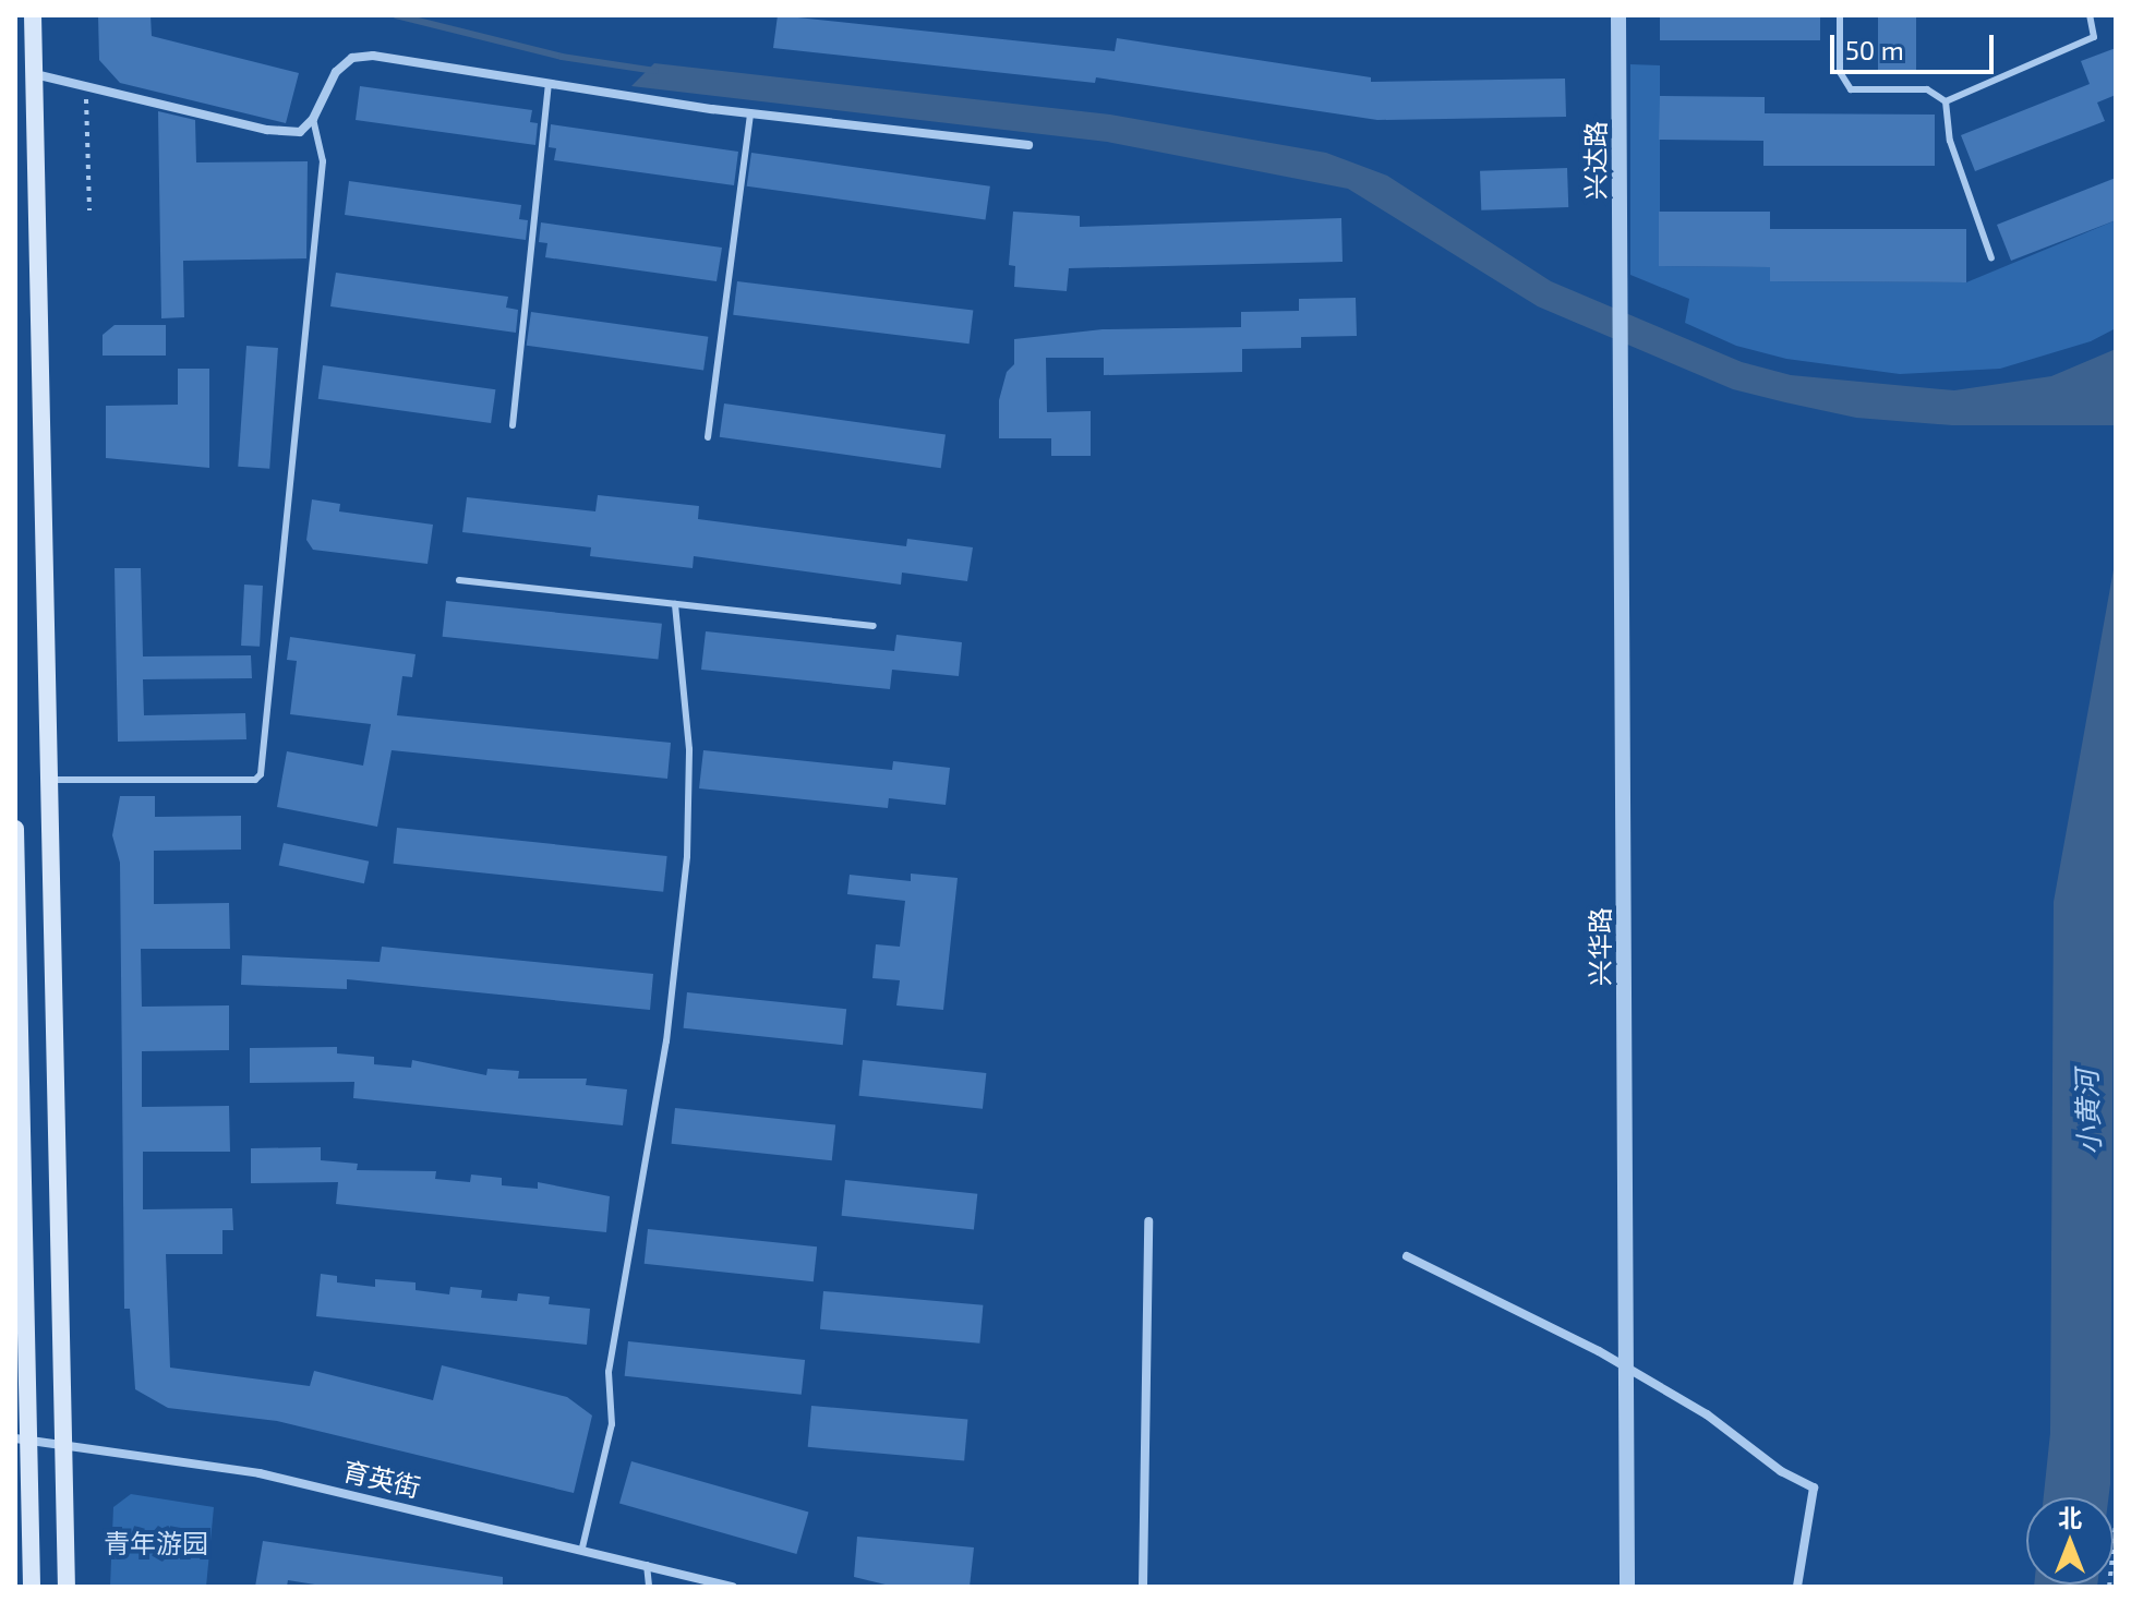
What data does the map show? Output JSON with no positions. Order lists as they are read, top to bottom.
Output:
{
  "streets": {
    "street": ["兴达路", "兴华路", "育英街"]
  },
  "crossings": [
    ["兴达路", "兴华路"]
  ],
  "water": ["小黄河"],
  "parks": ["青年游园"],
  "scale_bar": "50 m",
  "north": "top"
}
